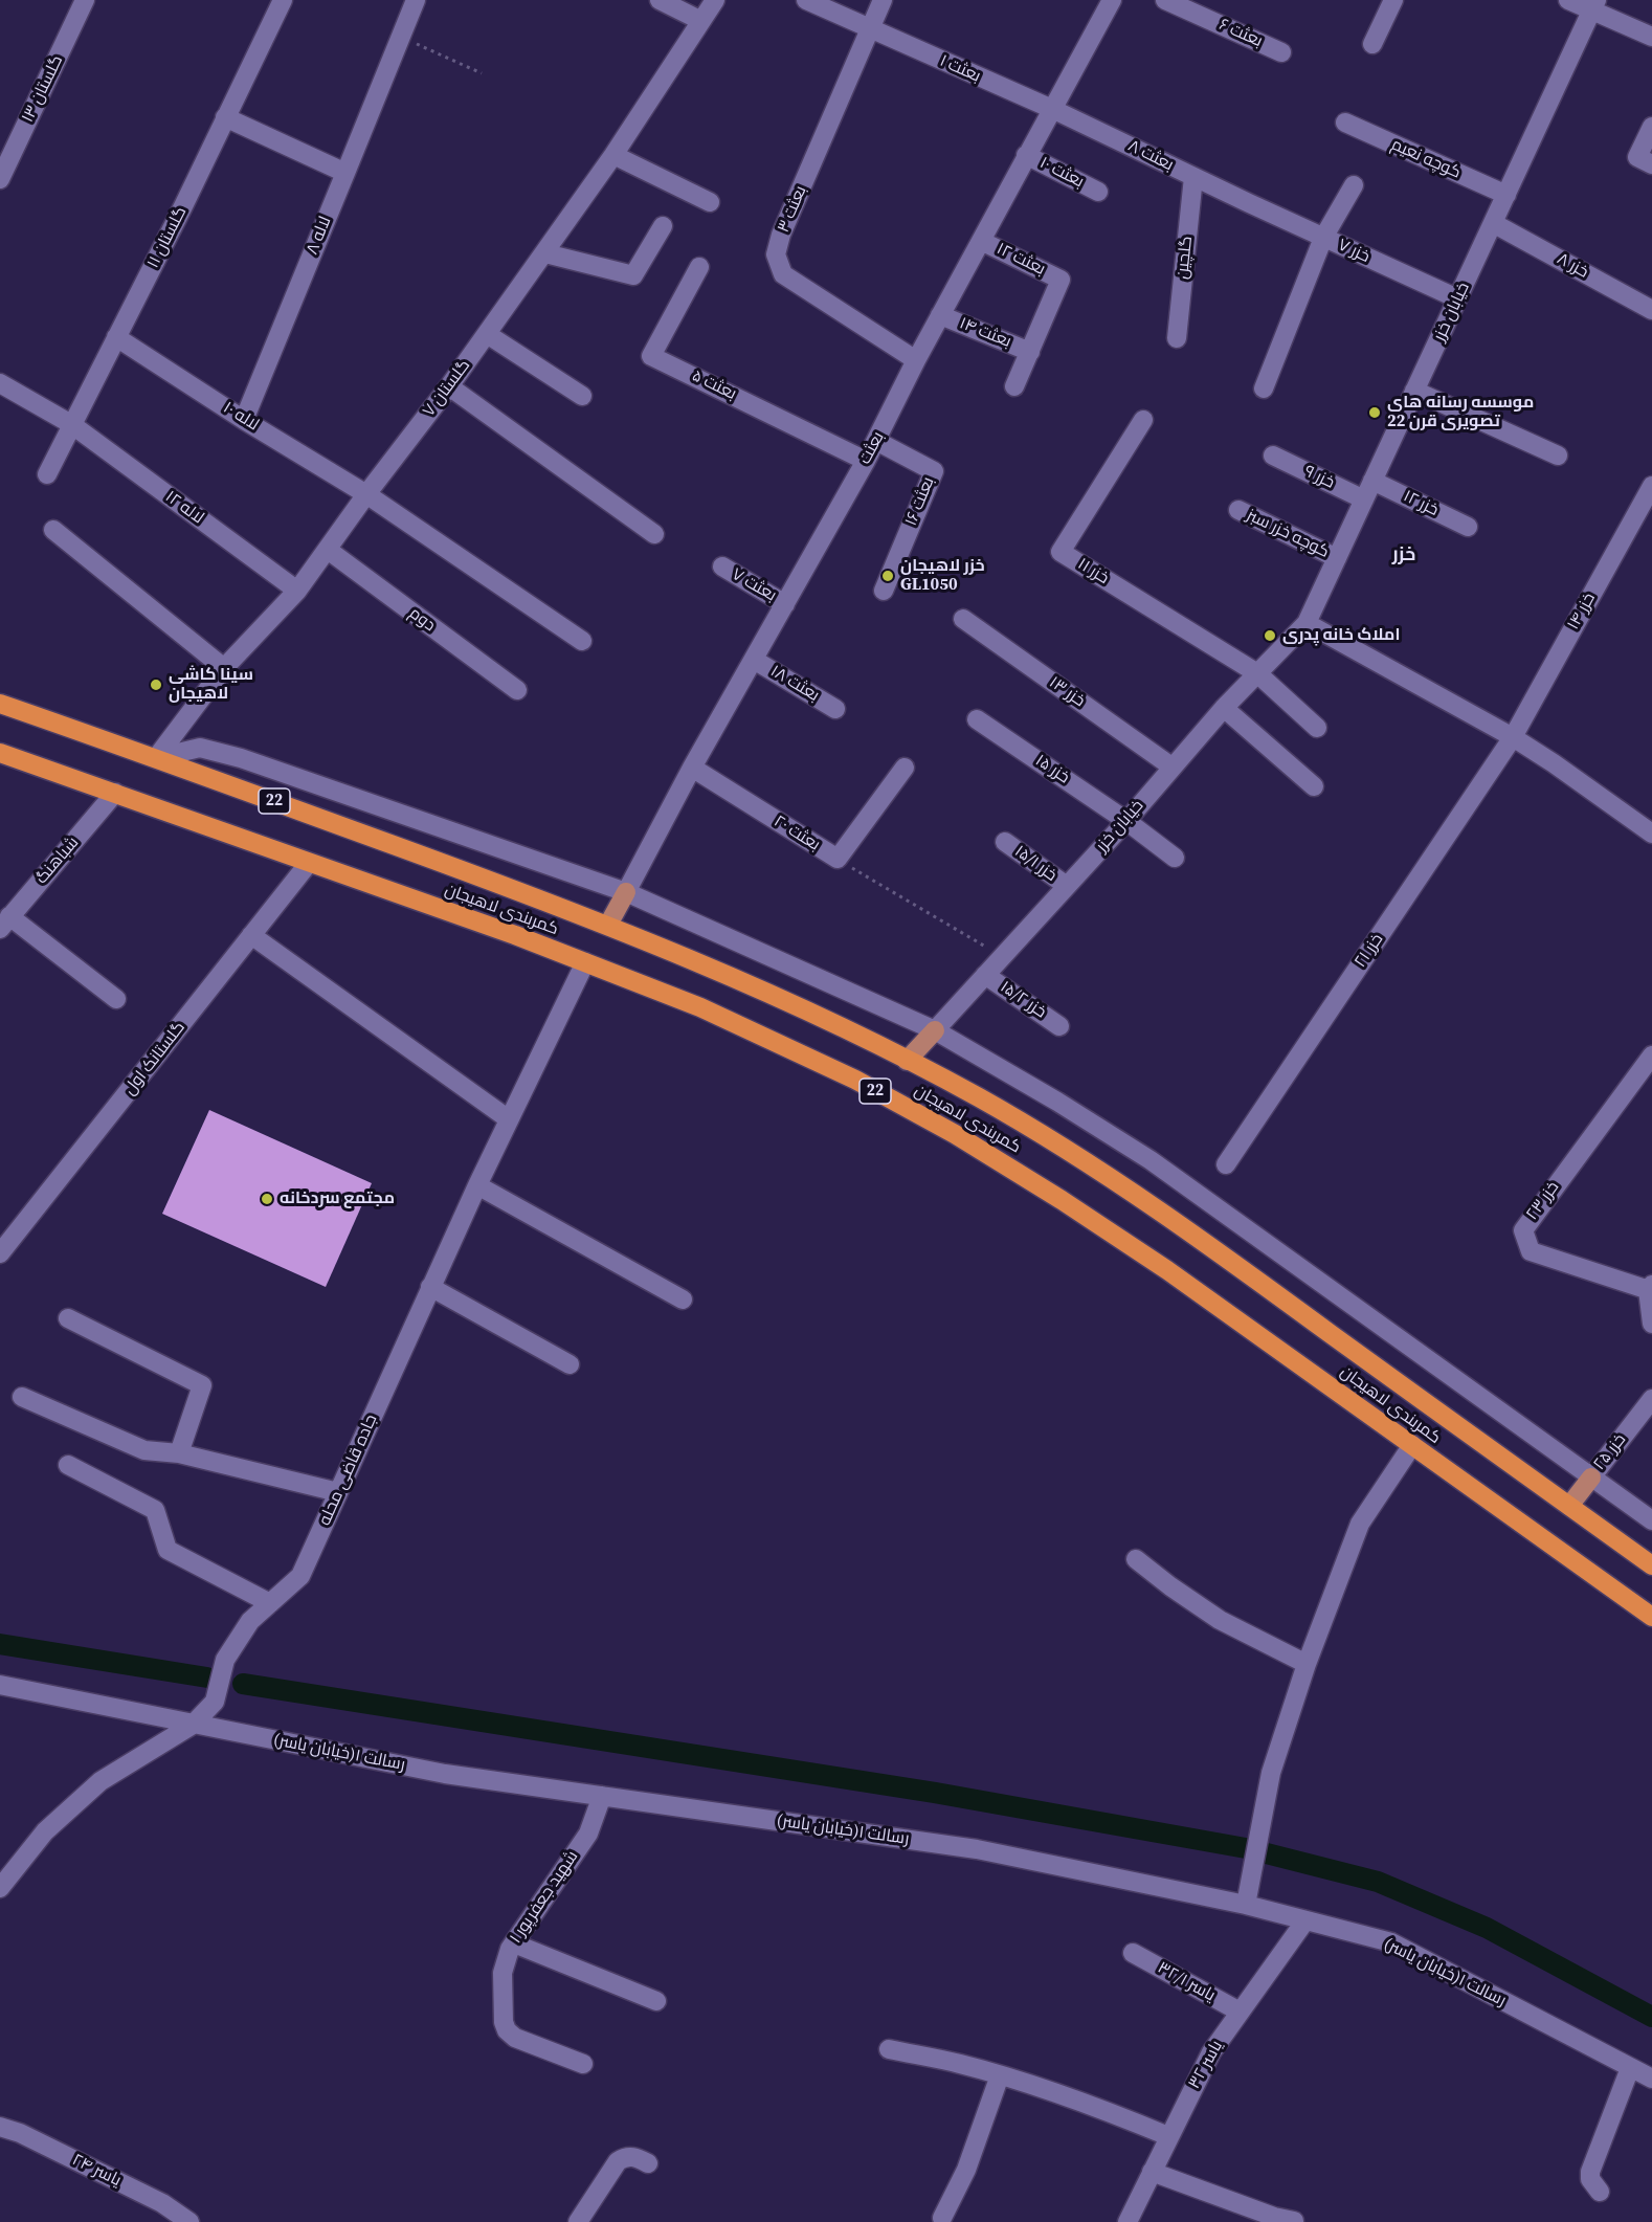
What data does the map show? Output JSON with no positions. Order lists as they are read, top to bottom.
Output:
{
  "streets": {
    "highway": ["22", "کمربندی لاهیجان"],
    "street": [
      "بعثت ۶",
      "بعثت ۱",
      "گلستان ۱۳",
      "بعثت ۸",
      "کوچه نعیم",
      "بعثت ۱۰",
      "بعثت ۳",
      "لاله ۸",
      "گلستان ۱۱",
      "خزر ۷",
      "گلچین",
      "بعثت ۱۲",
      "خزر ۸",
      "خیابان خزر",
      "بعثت ۱۴",
      "بعثت ۵",
      "گلستان ۷",
      "لاله ۱۰",
      "بعثت",
      "خزر ۹",
      "بعثت ۱۶",
      "خزر ۱۲",
      "لاله ۱۲",
      "کوچه خزر سبز",
      "خزر ۱۱",
      "بعثت ۷",
      "خزر ۱۴",
      "دوم",
      "بعثت ۱۸",
      "خزر ۱۳",
      "خزر ۱۵",
      "بعثت ۲۰",
      "شباهنگ",
      "خزر ۱۵/۱",
      "خزر ۲۱",
      "خزر ۱۵/۲",
      "گلستانک اول",
      "خزر ۲۳",
      "خزر ۲۵",
      "جاده قاضی محله",
      "رسالت ۱(خیابان یاسر)",
      "شهید جعفرپور ۱",
      "یاسر ۳۲/۱",
      "یاسر ۳۲",
      "یاسر ۲۴"
    ]
  },
  "crossings": [
    ["بعثت ۱", "بعثت ۸"],
    ["بعثت ۱", "بعثت ۳"],
    ["بعثت ۱", "بعثت"],
    ["بعثت ۸", "خزر ۷"],
    ["بعثت ۸", "گلچین"],
    ["بعثت ۸", "بعثت"],
    ["کوچه نعیم", "خیابان خزر"],
    ["بعثت ۱۰", "بعثت"],
    ["بعثت ۳", "بعثت"],
    ["لاله ۸", "لاله ۱۰"],
    ["گلستان ۱۱", "لاله ۱۰"],
    ["گلستان ۱۱", "لاله ۱۲"],
    ["خزر ۷", "خیابان خزر"],
    ["بعثت ۱۲", "بعثت ۱۴"],
    ["بعثت ۱۲", "بعثت"],
    ["خزر ۸", "خیابان خزر"],
    ["خیابان خزر", "خزر ۹"],
    ["خیابان خزر", "خزر ۱۲"],
    ["خیابان خزر", "کوچه خزر سبز"],
    ["خیابان خزر", "خزر ۱۱"],
    ["خیابان خزر", "خزر ۱۳"],
    ["خیابان خزر", "خزر ۱۵"],
    ["خیابان خزر", "خزر ۱۵/۱"],
    ["خیابان خزر", "خزر ۱۵/۲"],
    ["بعثت ۱۴", "بعثت"],
    ["بعثت ۵", "بعثت"],
    ["گلستان ۷", "لاله ۱۰"],
    ["گلستان ۷", "لاله ۱۲"],
    ["گلستان ۷", "دوم"],
    ["گلستان ۷", "کمربندی لاهیجان"],
    ["بعثت", "بعثت ۱۶"],
    ["بعثت", "بعثت ۷"],
    ["بعثت", "بعثت ۱۸"],
    ["بعثت", "بعثت ۲۰"],
    ["خزر ۱۴", "خزر ۲۱"],
    ["شباهنگ", "کمربندی لاهیجان"],
    ["کمربندی لاهیجان", "گلستانک اول"],
    ["کمربندی لاهیجان", "جاده قاضی محله"],
    ["جاده قاضی محله", "رسالت ۱(خیابان یاسر)"],
    ["رسالت ۱(خیابان یاسر)", "شهید جعفرپور ۱"],
    ["رسالت ۱(خیابان یاسر)", "یاسر ۳۲"],
    ["یاسر ۳۲/۱", "یاسر ۳۲"]
  ],
  "districts": ["خزر"],
  "places": [
    "موسسه رسانه های تصویری قرن 22",
    "خزر لاهیجان GL1050",
    "املاک خانه پدری",
    "سینا کاشی لاهیجان",
    "مجتمع سردخانه"
  ]
}
